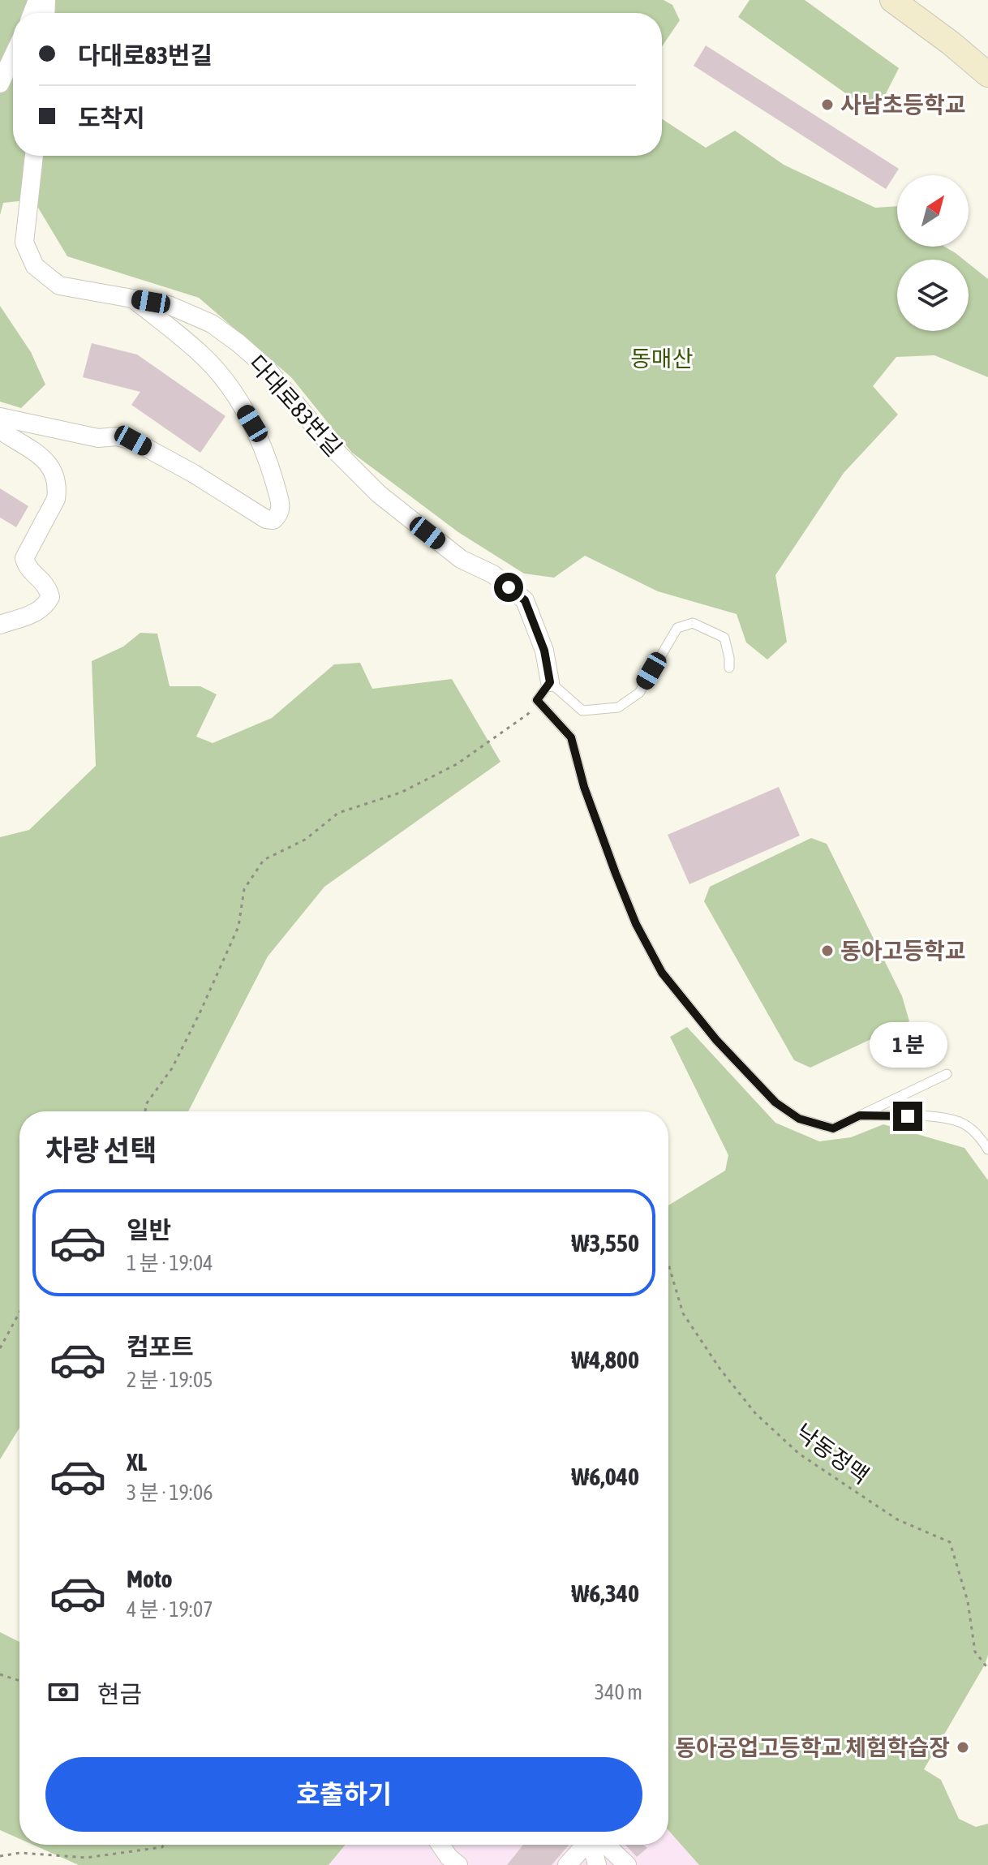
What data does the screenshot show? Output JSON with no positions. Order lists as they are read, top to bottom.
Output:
{
  "streets": {
    "street": ["다대로83번길"],
    "path": ["낙동정맥"]
  },
  "parks": ["동매산"],
  "places": ["사남초등학교", "동아고등학교", "동아공업고등학교 체험학습장"],
  "north": "top right",
  "page": {
    "banner": ["다대로83번길", "도착지"],
    "bubble": "1 분",
    "heading": "차량 선택",
    "list": [
      {
        "name": "일반",
        "note": "1 분 · 19:04",
        "value": "₩3,550"
      },
      {
        "name": "컴포트",
        "note": "2 분 · 19:05",
        "value": "₩4,800"
      },
      {
        "name": "XL",
        "note": "3 분 · 19:06",
        "value": "₩6,040"
      },
      {
        "name": "Moto",
        "note": "4 분 · 19:07",
        "value": "₩6,340"
      }
    ],
    "pay": ["현금", "340 m"],
    "buttons": "호출하기"
  }
}
